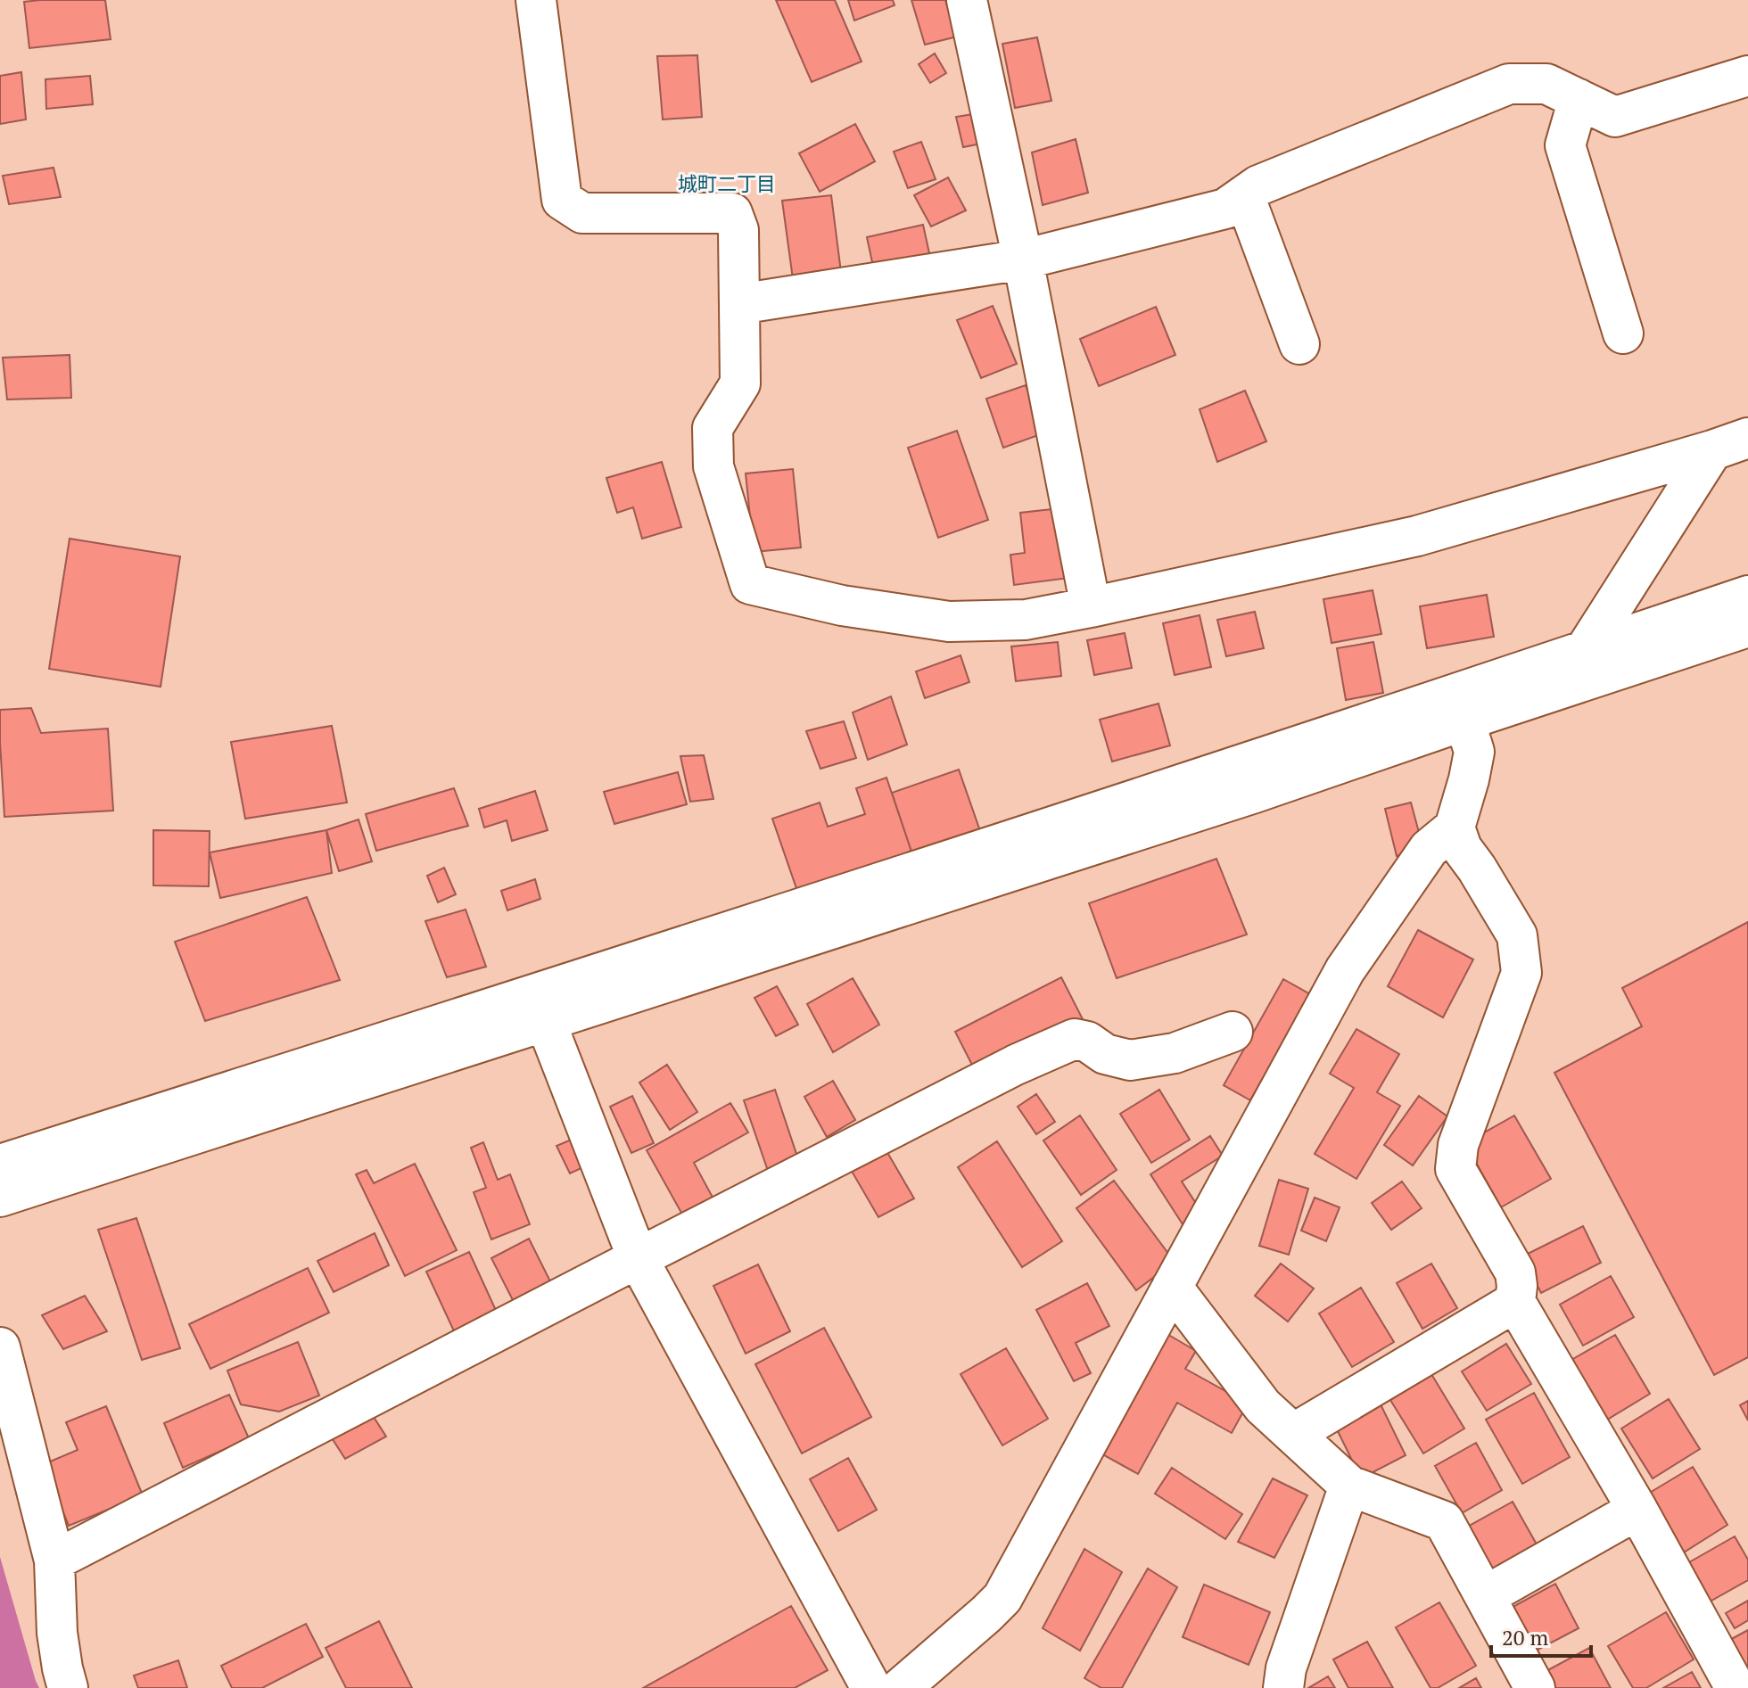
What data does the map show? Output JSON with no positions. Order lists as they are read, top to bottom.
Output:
{
  "districts": ["城町二丁目"],
  "scale_bar": "20 m"
}
